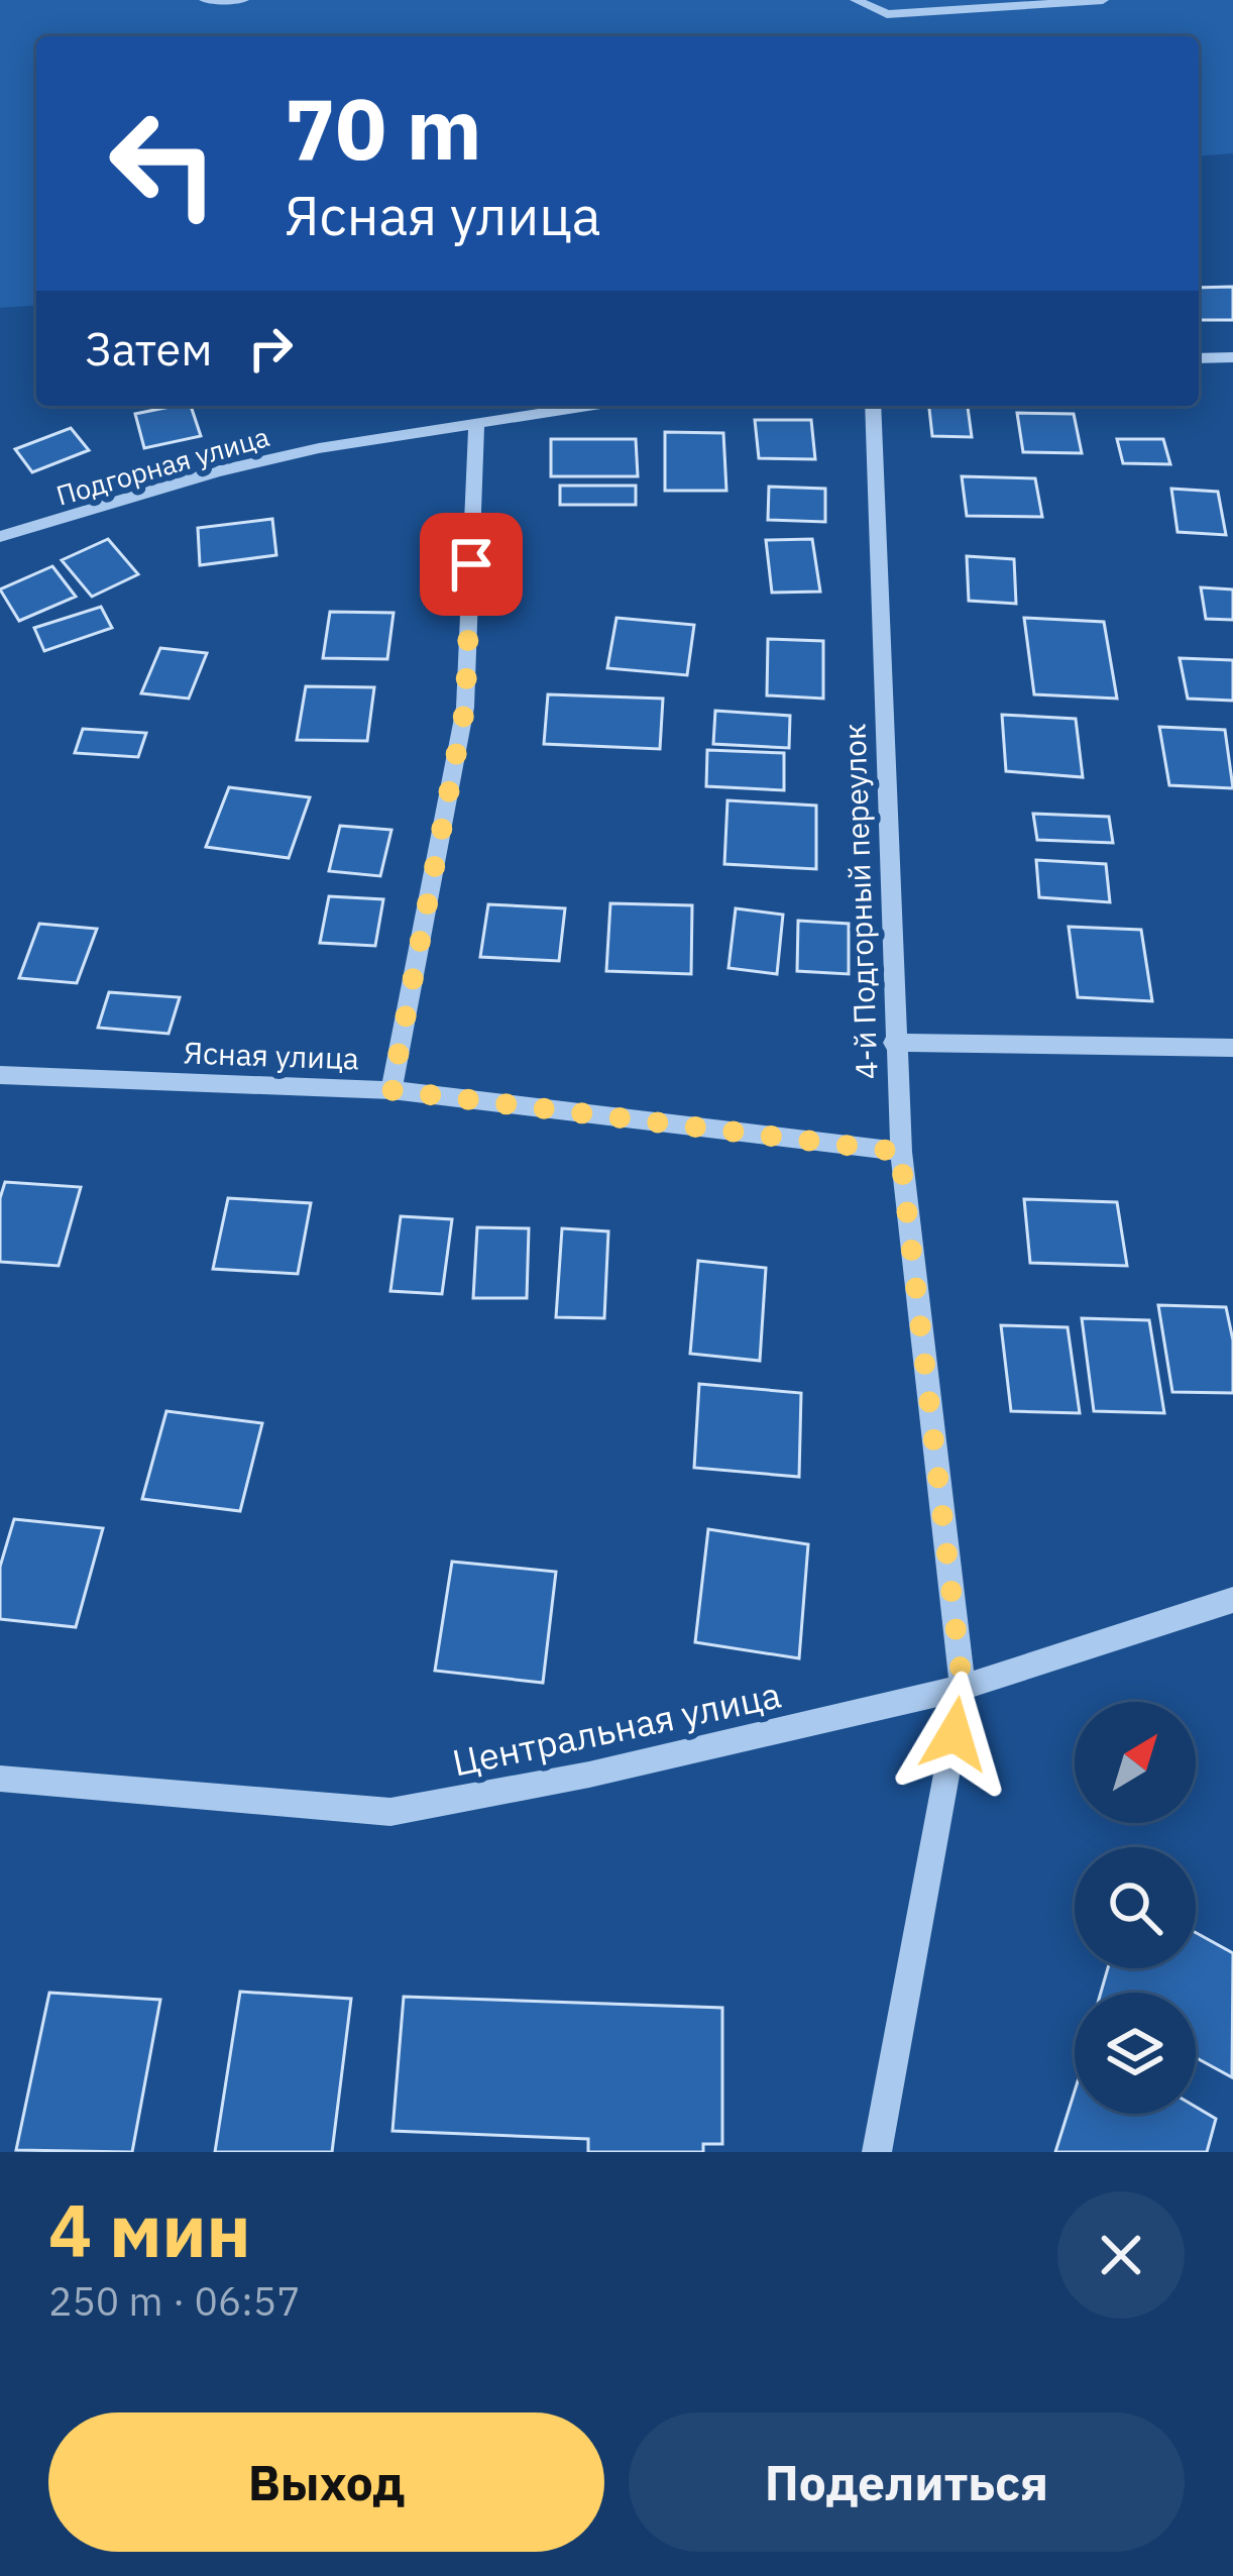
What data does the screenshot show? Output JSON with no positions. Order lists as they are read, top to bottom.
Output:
{
  "streets": {
    "street": [
      "Подгорная улица",
      "4-й Подгорный переулок",
      "Ясная улица",
      "Центральная улица"
    ]
  },
  "crossings": [
    ["4-й Подгорный переулок", "Ясная улица"],
    ["4-й Подгорный переулок", "Центральная улица"]
  ],
  "north": "top right",
  "page": {
    "turn": ["70 m", "Ясная улица"],
    "then": "Затем",
    "heading": ["4 мин", "250 m · 06:57"],
    "buttons": ["Выход", "Поделиться"]
  }
}
